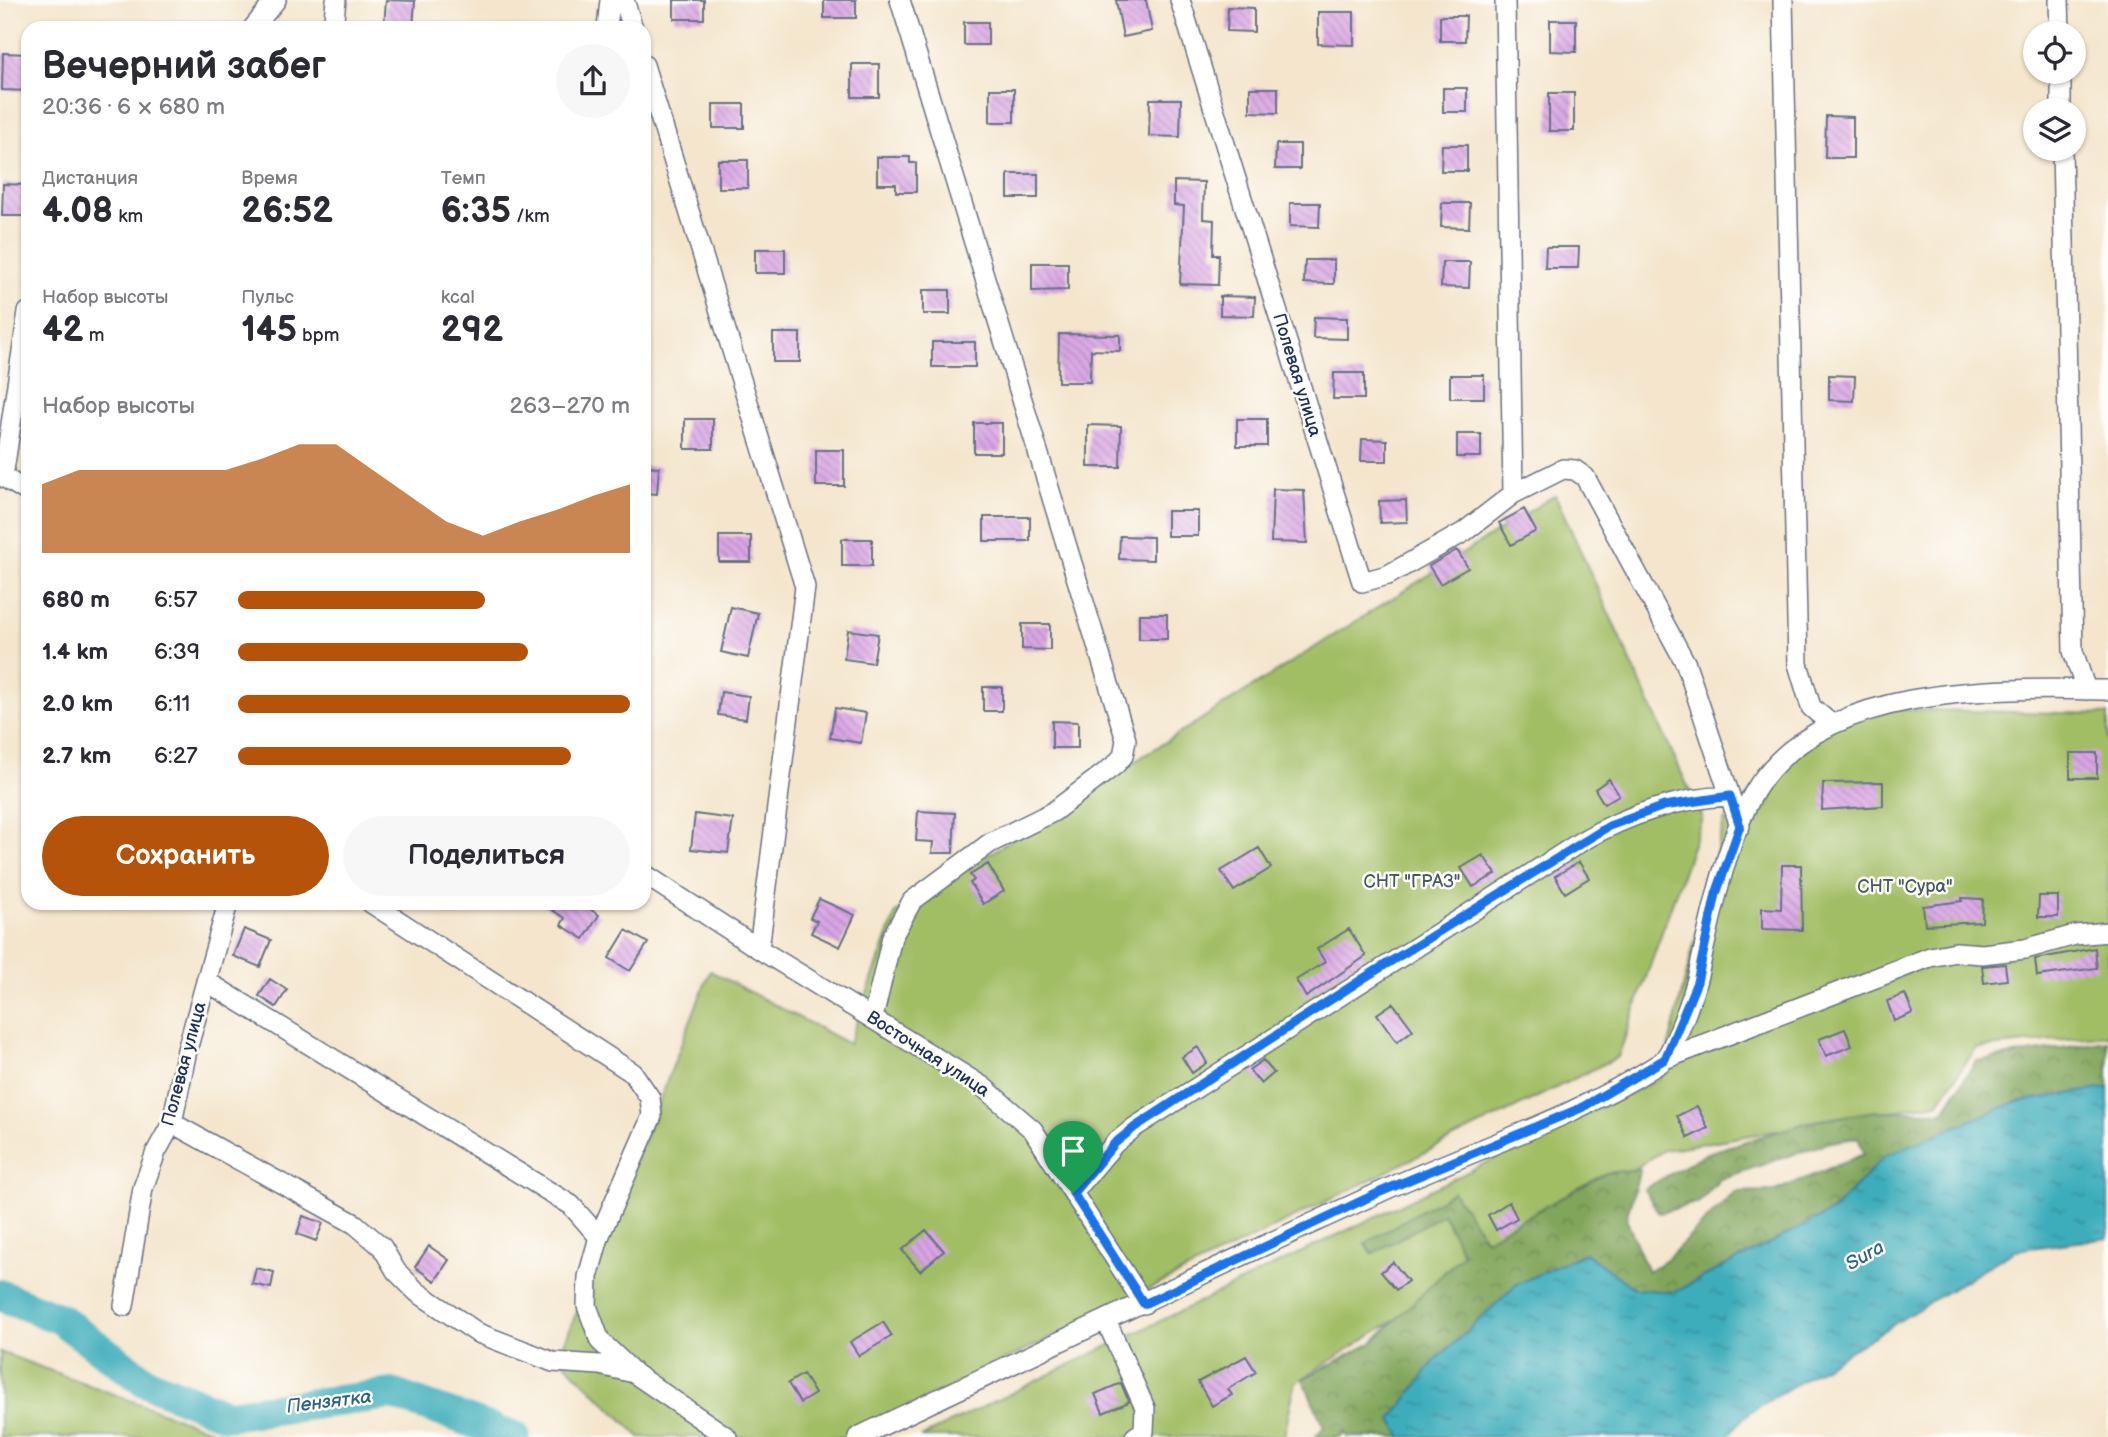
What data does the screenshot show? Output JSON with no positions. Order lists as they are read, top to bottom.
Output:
{
  "streets": {
    "street": ["Полевая улица", "Восточная улица"]
  },
  "water": ["Sura", "Пензятка"],
  "parks": ["СНТ \"ГРАЗ\"", "СНТ \"Сура\""],
  "page": {
    "heading": ["Вечерний забег", "20:36 · 6 × 680 m"],
    "stats": [
      ["Дистанция", "4.08 km"],
      ["Время", "26:52"],
      ["Темп", "6:35 /km"],
      ["Набор высоты", "42 m"],
      ["Пульс", "145 bpm"],
      ["kcal", "292"]
    ],
    "chart": ["Набор высоты", "263–270 m"],
    "list": [
      {
        "name": "680 m",
        "note": "6:57"
      },
      {
        "name": "1.4 km",
        "note": "6:39"
      },
      {
        "name": "2.0 km",
        "note": "6:11"
      },
      {
        "name": "2.7 km",
        "note": "6:27"
      }
    ],
    "buttons": ["Сохранить", "Поделиться"]
  }
}
